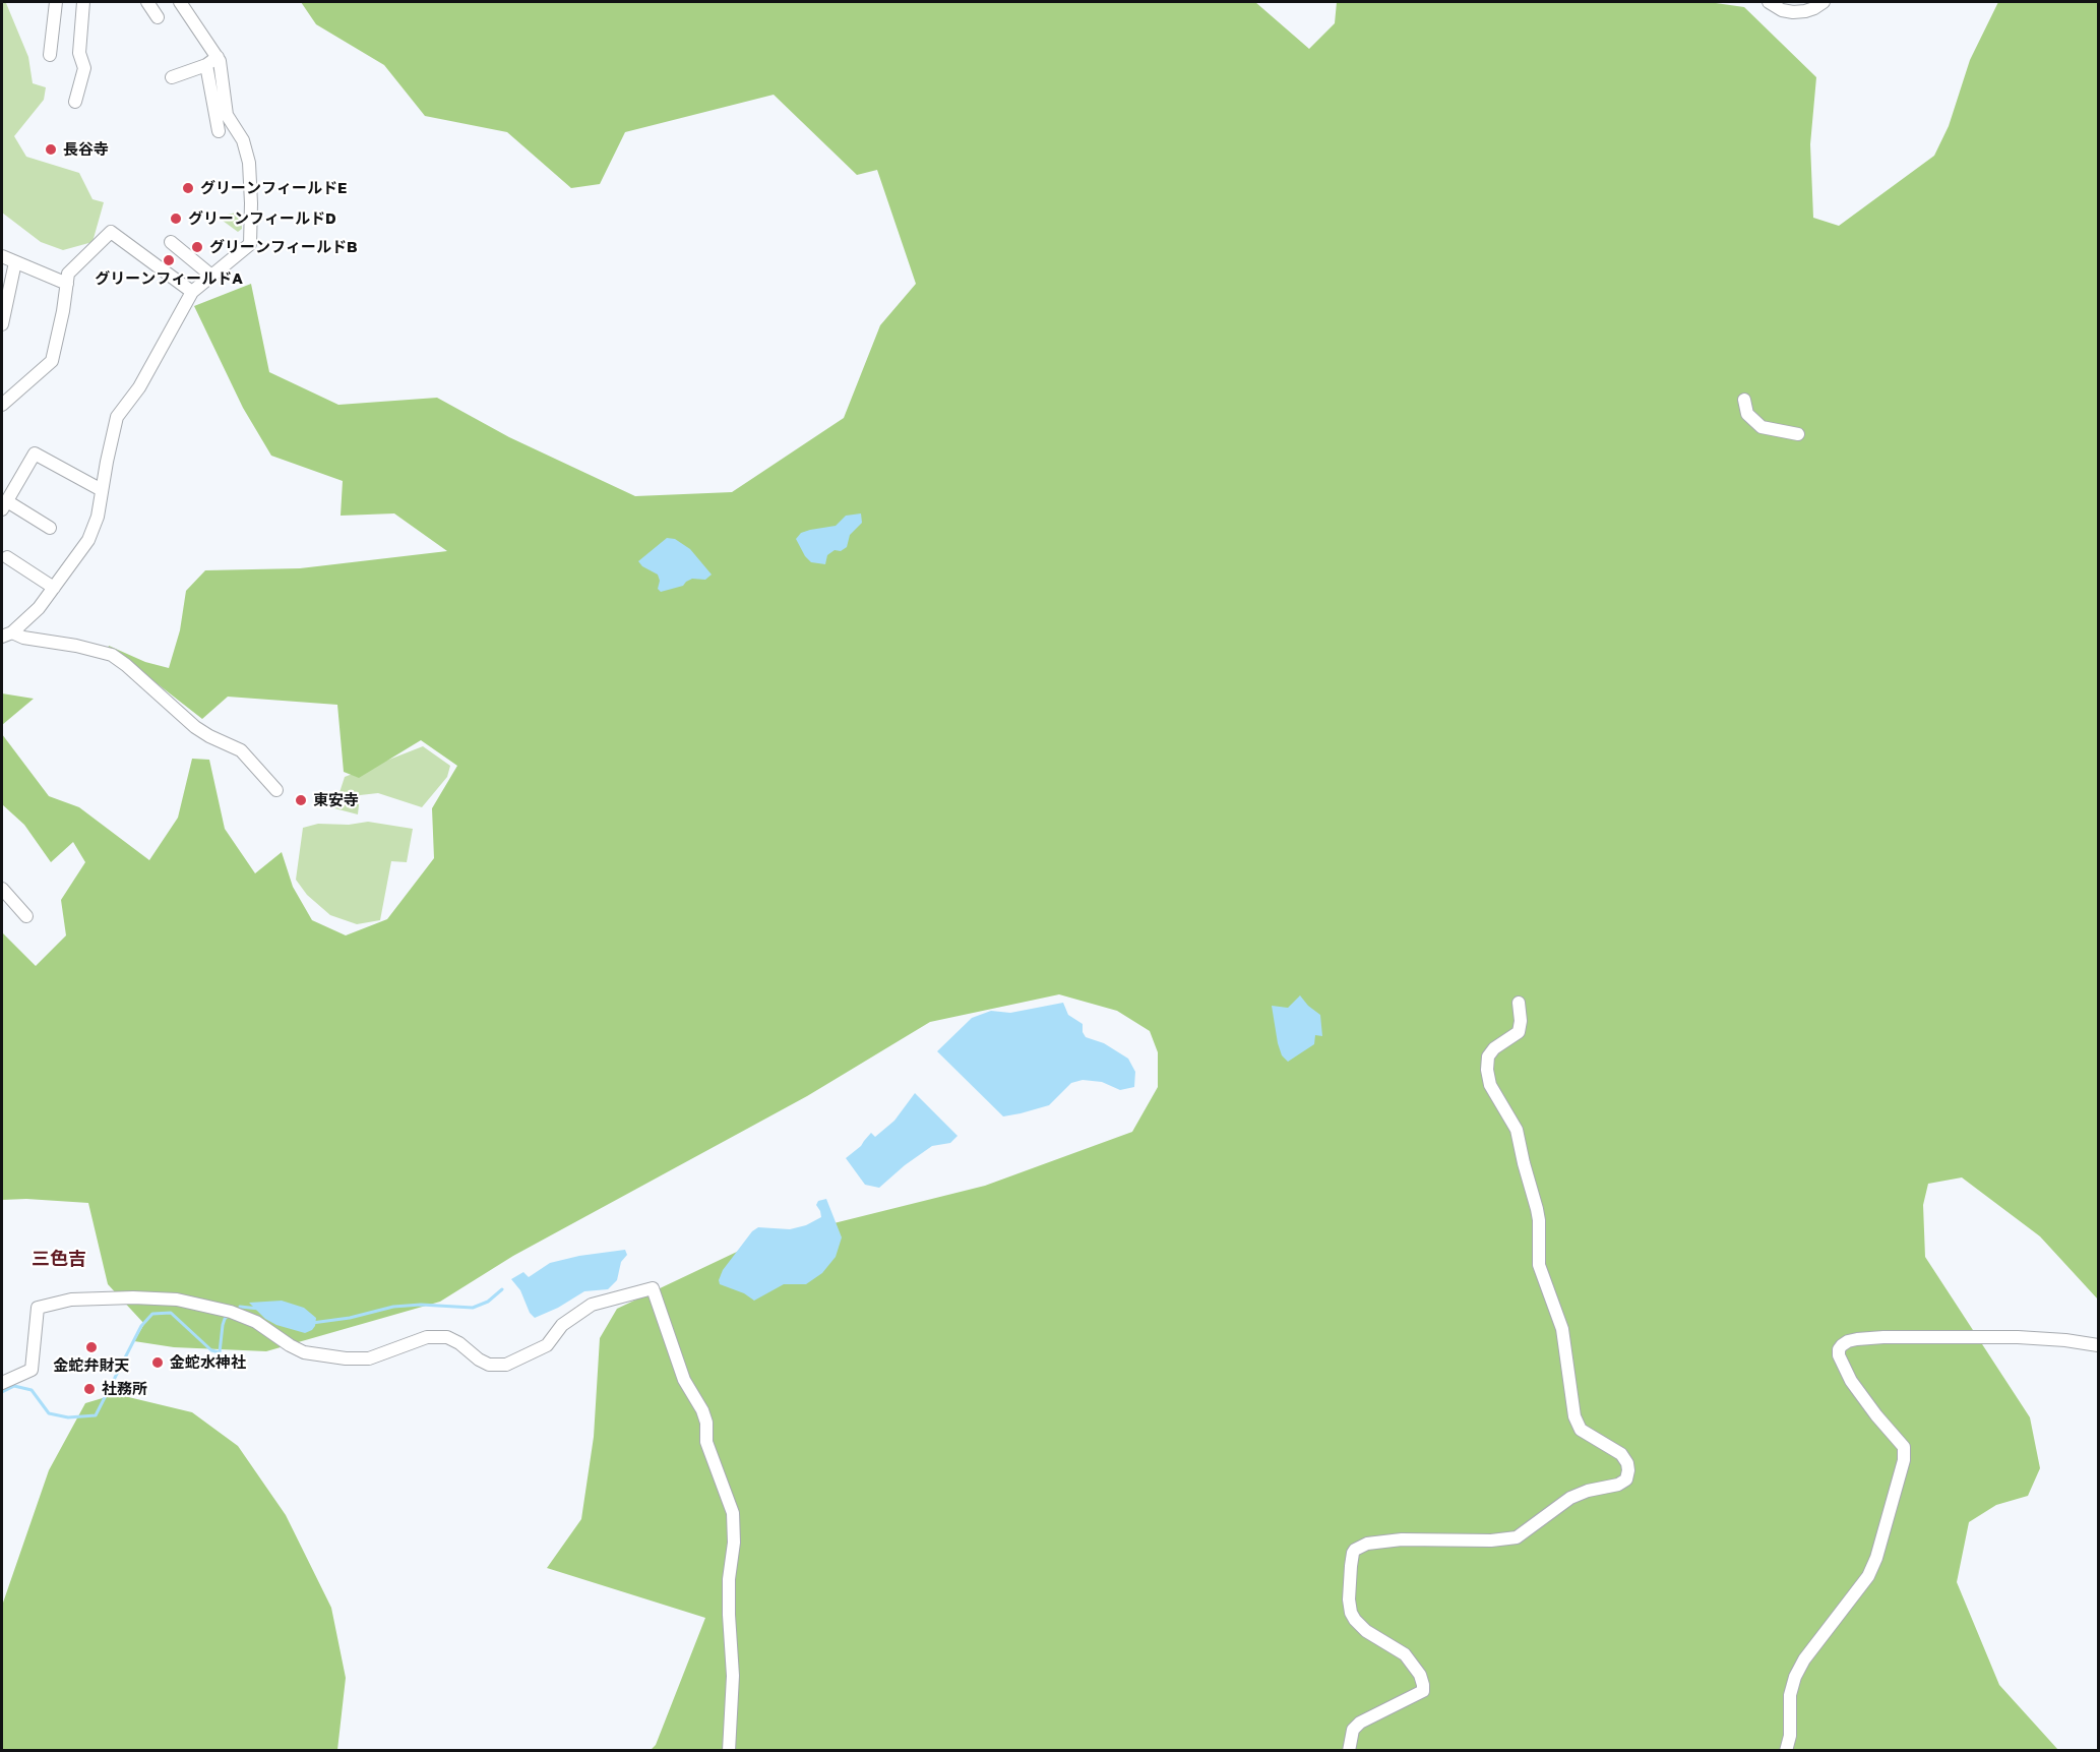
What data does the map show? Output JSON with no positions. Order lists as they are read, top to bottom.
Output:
{
  "districts": ["三色吉"],
  "places": [
    "長谷寺",
    "グリーンフィールドE",
    "グリーンフィールドD",
    "グリーンフィールドB",
    "グリーンフィールドA",
    "東安寺",
    "金蛇弁財天",
    "金蛇水神社",
    "社務所"
  ]
}
